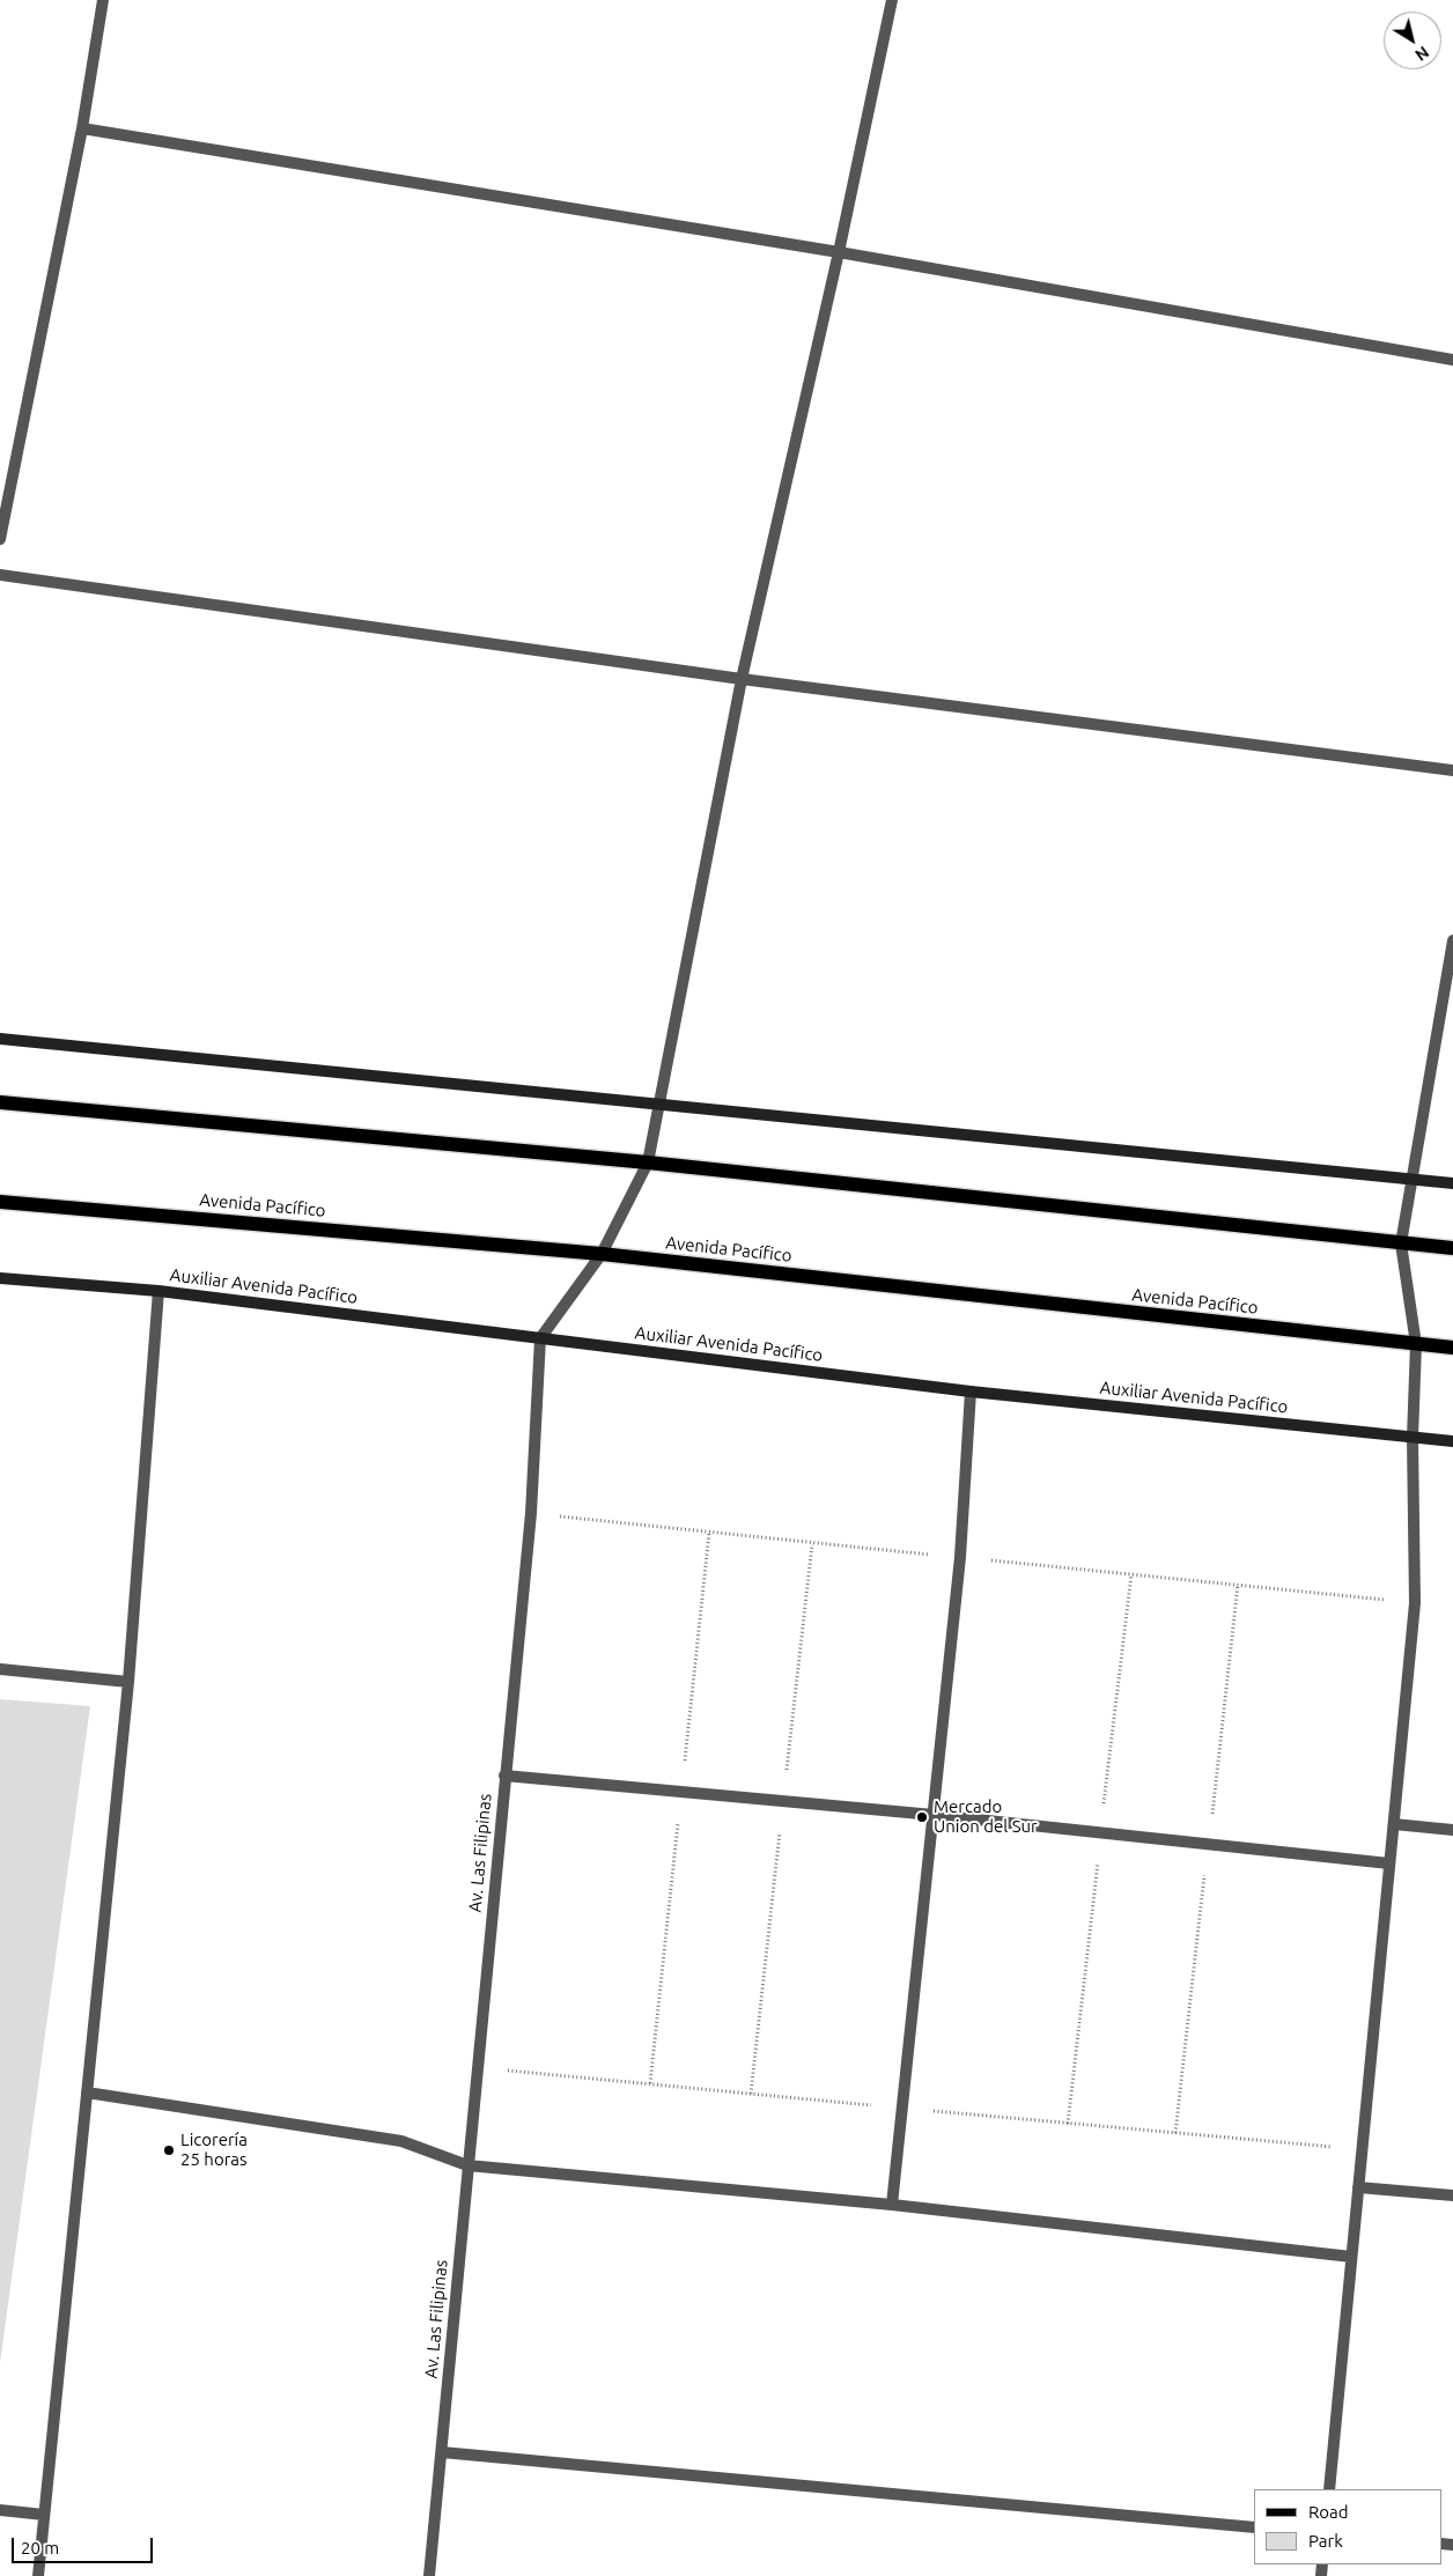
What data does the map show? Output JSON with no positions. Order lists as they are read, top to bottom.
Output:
{
  "streets": {
    "main road": ["Avenida Pacífico", "Auxiliar Avenida Pacífico"],
    "street": ["Av. Las Filipinas"]
  },
  "crossings": [
    ["Auxiliar Avenida Pacífico", "Av. Las Filipinas"]
  ],
  "places": ["Mercado Union del Sur", "Licorería 25 horas"],
  "legend": ["Road", "Park"],
  "scale_bar": "20 m",
  "north": "bottom right"
}
